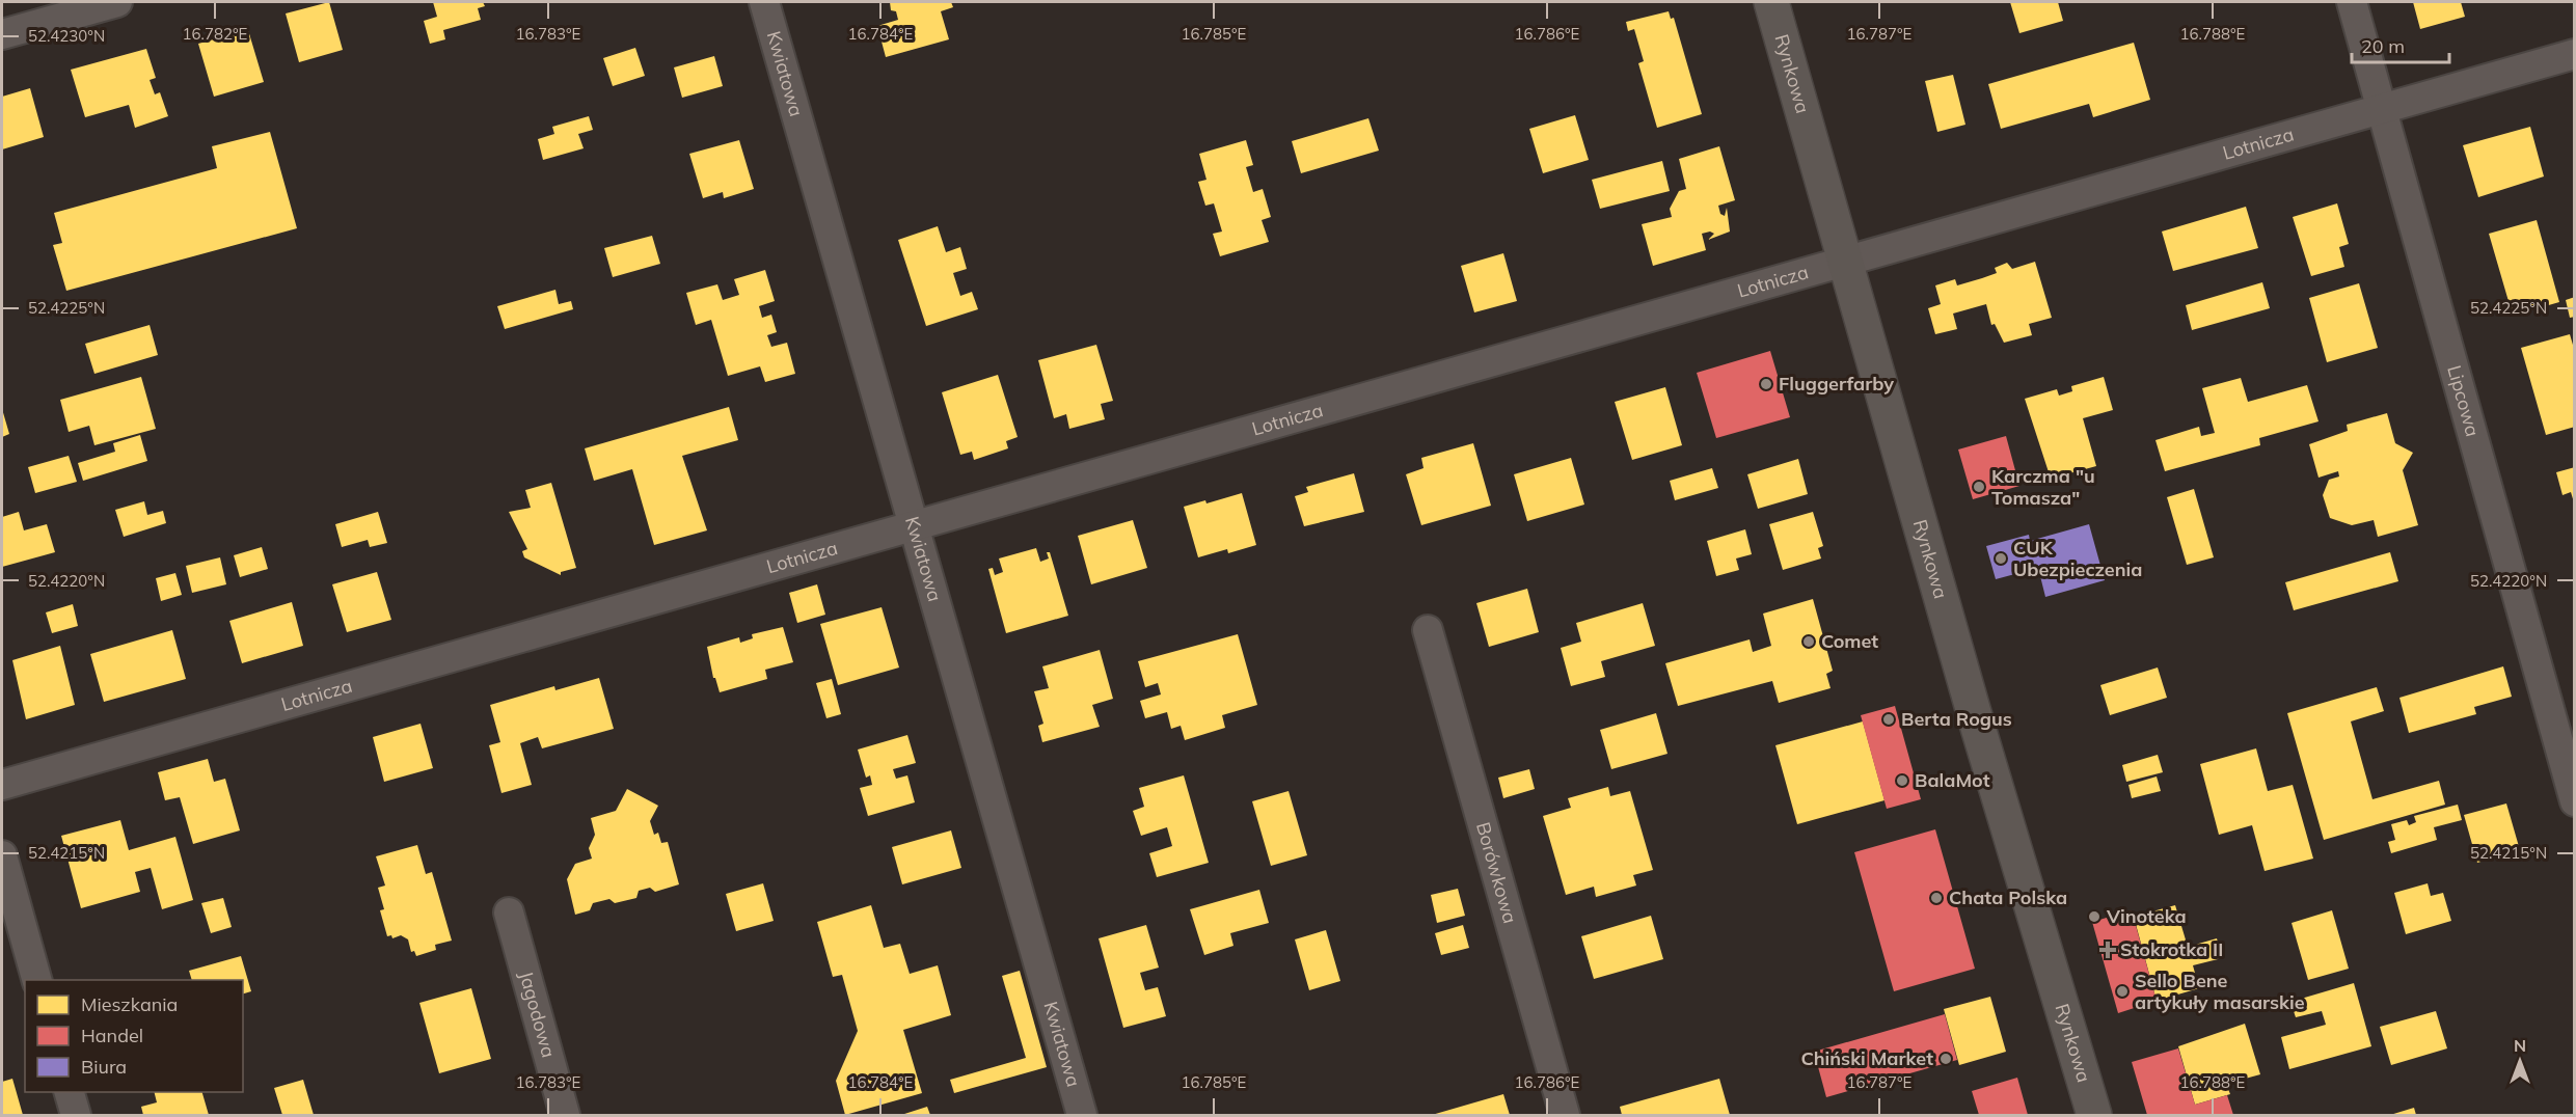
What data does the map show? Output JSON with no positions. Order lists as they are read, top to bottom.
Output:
{
  "streets": {
    "street": [
      "Kwiatowa",
      "Rynkowa",
      "Lotnicza",
      "Lipcowa",
      "Borówkowa",
      "Jagodowa"
    ]
  },
  "crossings": [
    ["Kwiatowa", "Lotnicza"],
    ["Rynkowa", "Lotnicza"],
    ["Lotnicza", "Lipcowa"]
  ],
  "places": {
    "other": [
      "Fluggerfarby",
      "Karczma \"u Tomasza\"",
      "CUK Ubezpieczenia",
      "Comet",
      "Berta Rogus",
      "BalaMot",
      "Chata Polska",
      "Vinoteka",
      "Sello Bene artykuły masarskie",
      "Chiński Market"
    ],
    "health": ["Stokrotka II"]
  },
  "legend": ["Mieszkania", "Handel", "Biura"],
  "scale_bar": "20 m",
  "north": "top",
  "coordinates": [
    "16.782°E",
    "16.783°E",
    "16.784°E",
    "16.785°E",
    "16.786°E",
    "16.787°E",
    "16.788°E",
    "52.4230°N",
    "52.4225°N",
    "52.4220°N",
    "52.4215°N"
  ]
}
